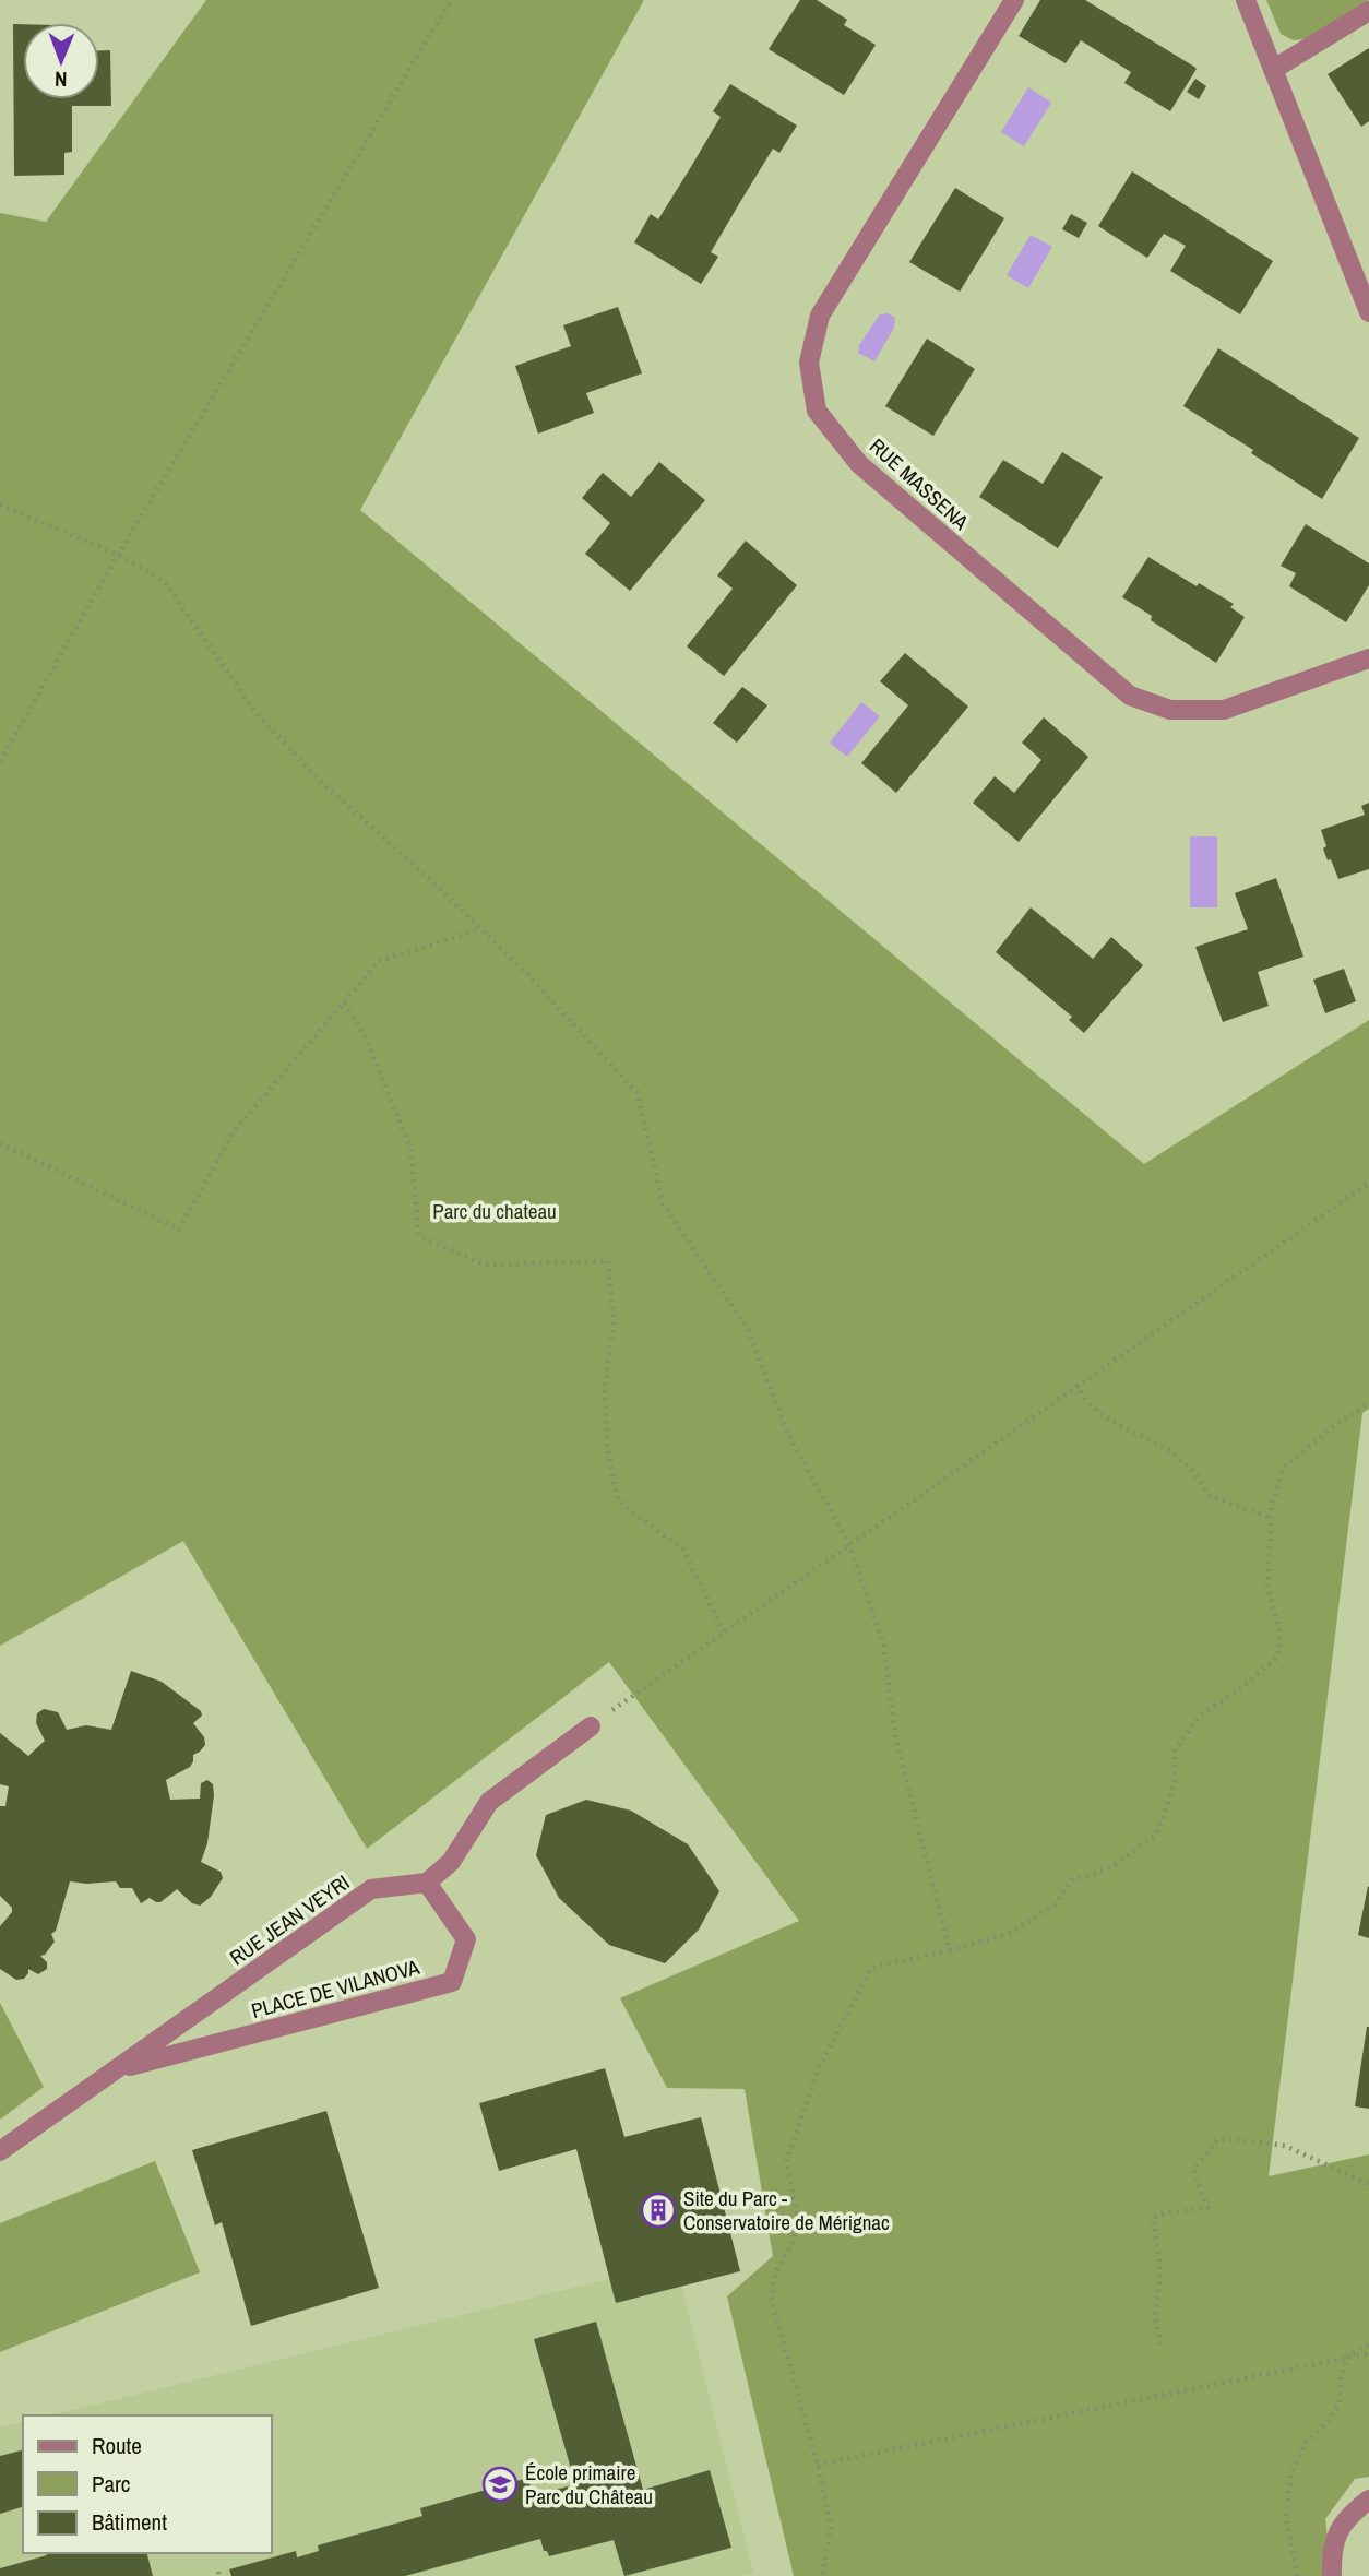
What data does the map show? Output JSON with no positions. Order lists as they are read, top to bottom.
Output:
{
  "streets": {
    "street": ["RUE MASSENA", "RUE JEAN VEYRI", "PLACE DE VILANOVA"]
  },
  "crossings": [
    ["RUE JEAN VEYRI", "PLACE DE VILANOVA"]
  ],
  "parks": ["Parc du chateau"],
  "places": {
    "building": ["Site du Parc - Conservatoire de Mérignac"],
    "school or university": ["École primaire Parc du Château"]
  },
  "legend": ["Route", "Parc", "Bâtiment"],
  "north": "bottom"
}
